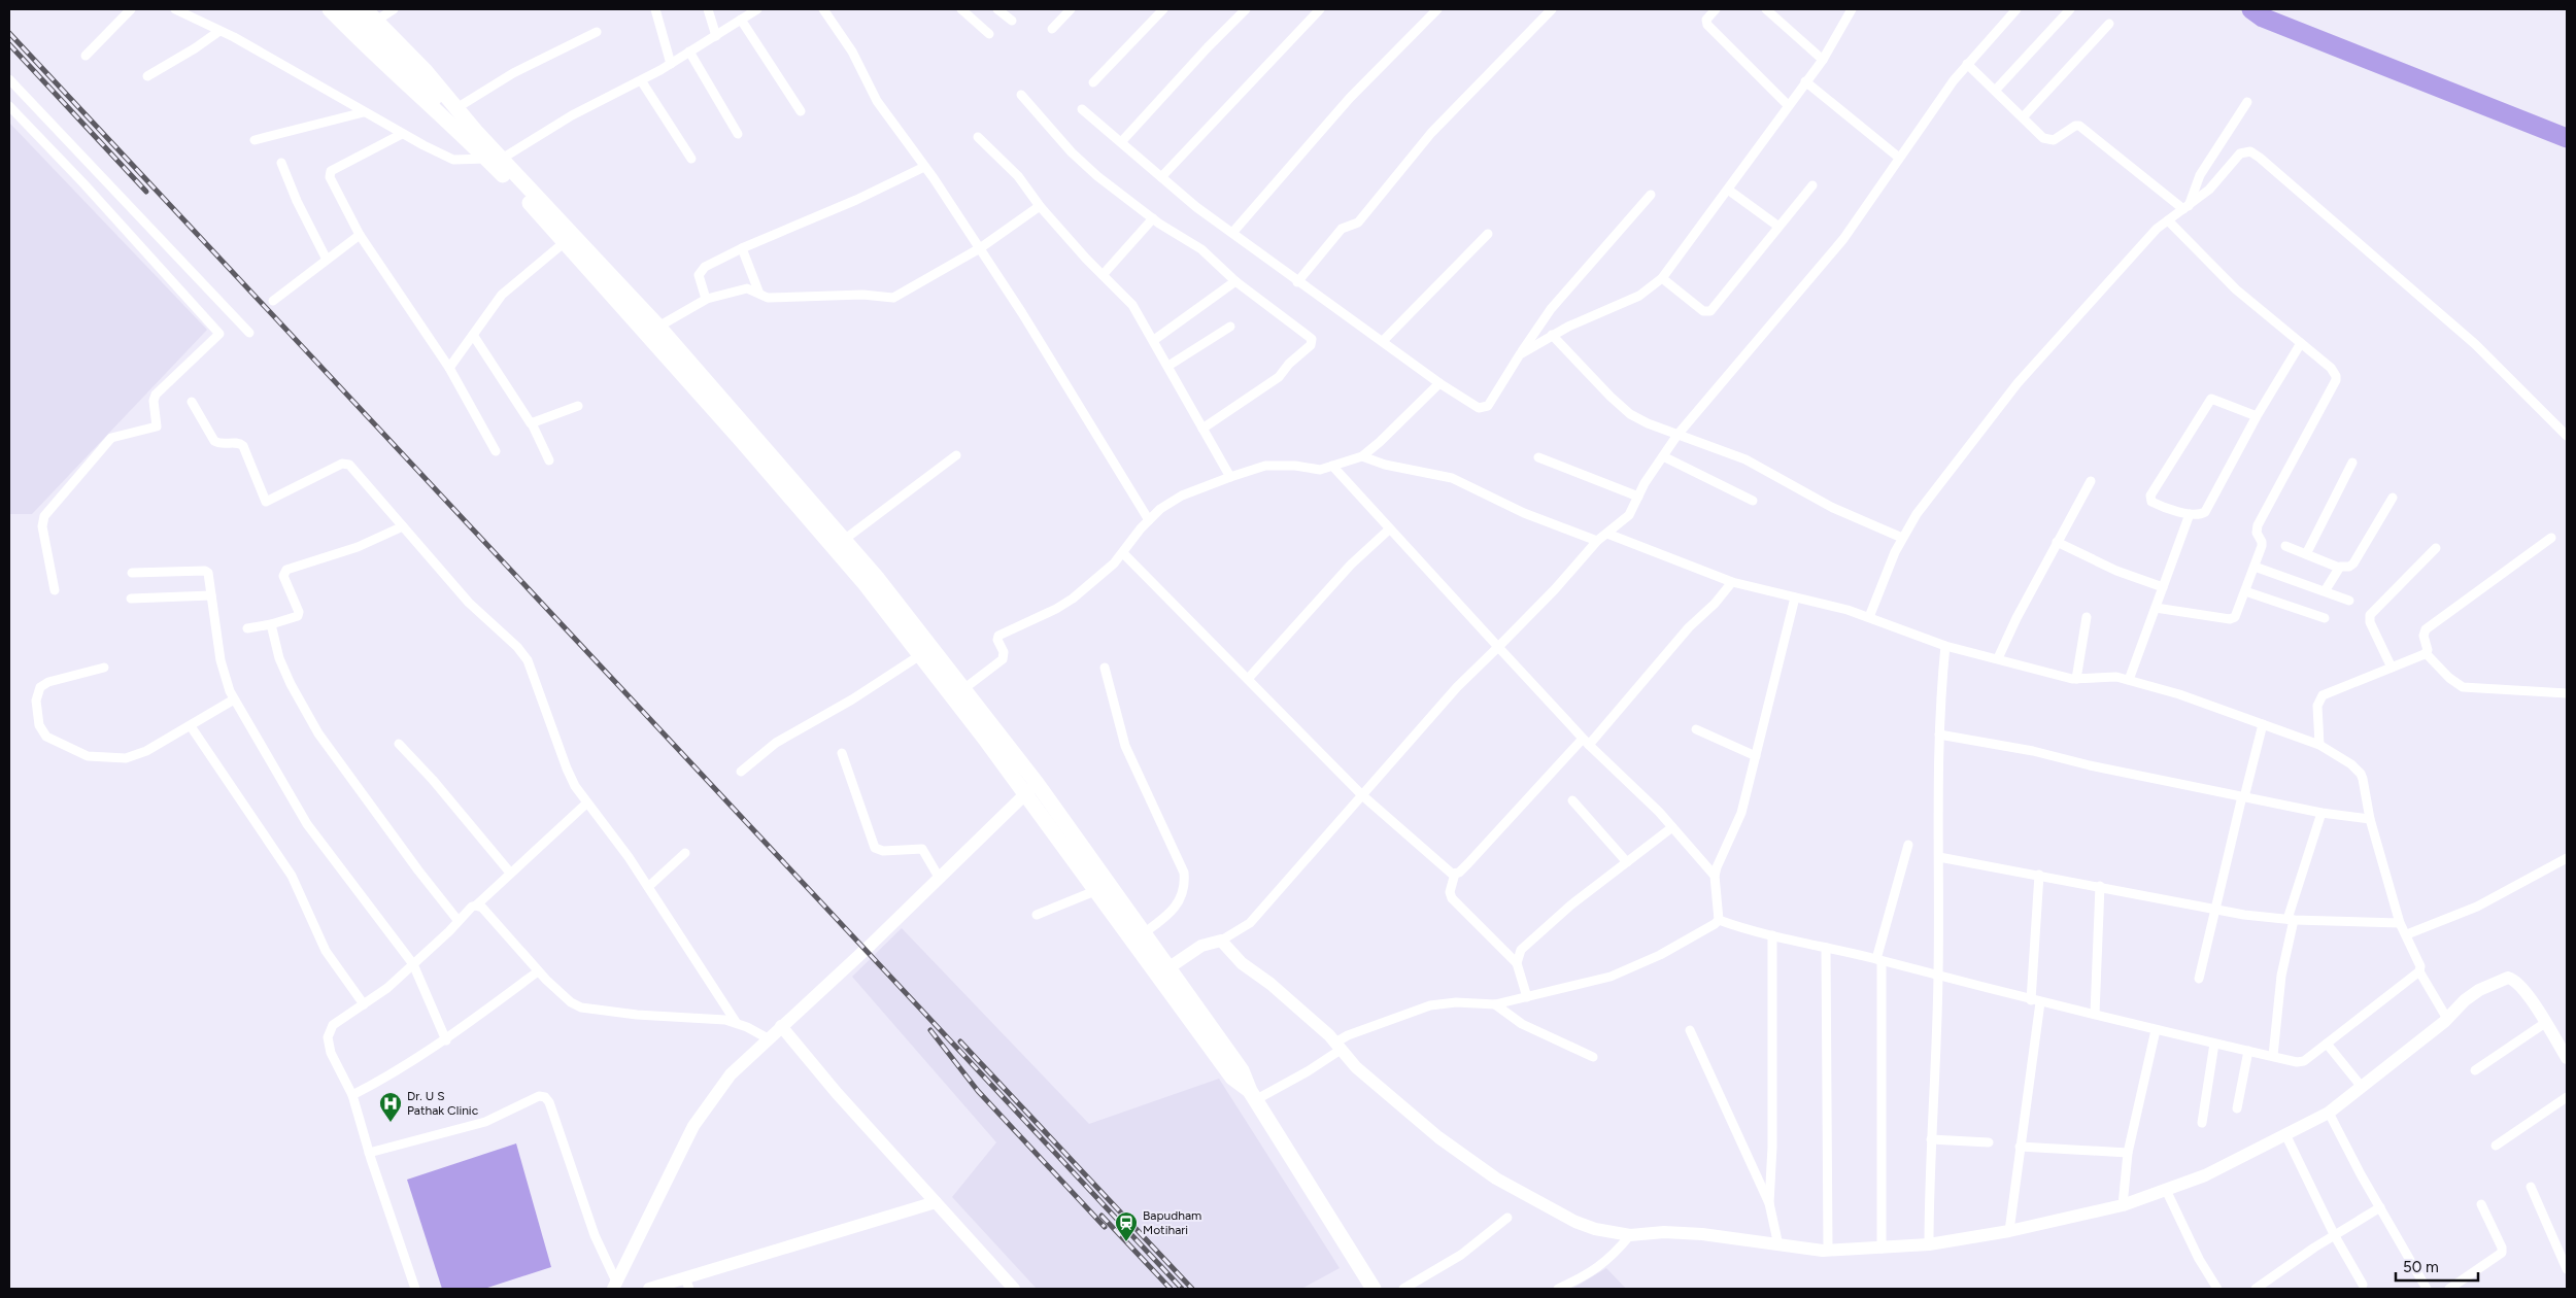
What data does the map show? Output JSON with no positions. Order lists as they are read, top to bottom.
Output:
{
  "places": {
    "hospital": ["Dr. U S Pathak Clinic"],
    "station": ["Bapudham Motihari"]
  },
  "scale_bar": "50 m"
}
